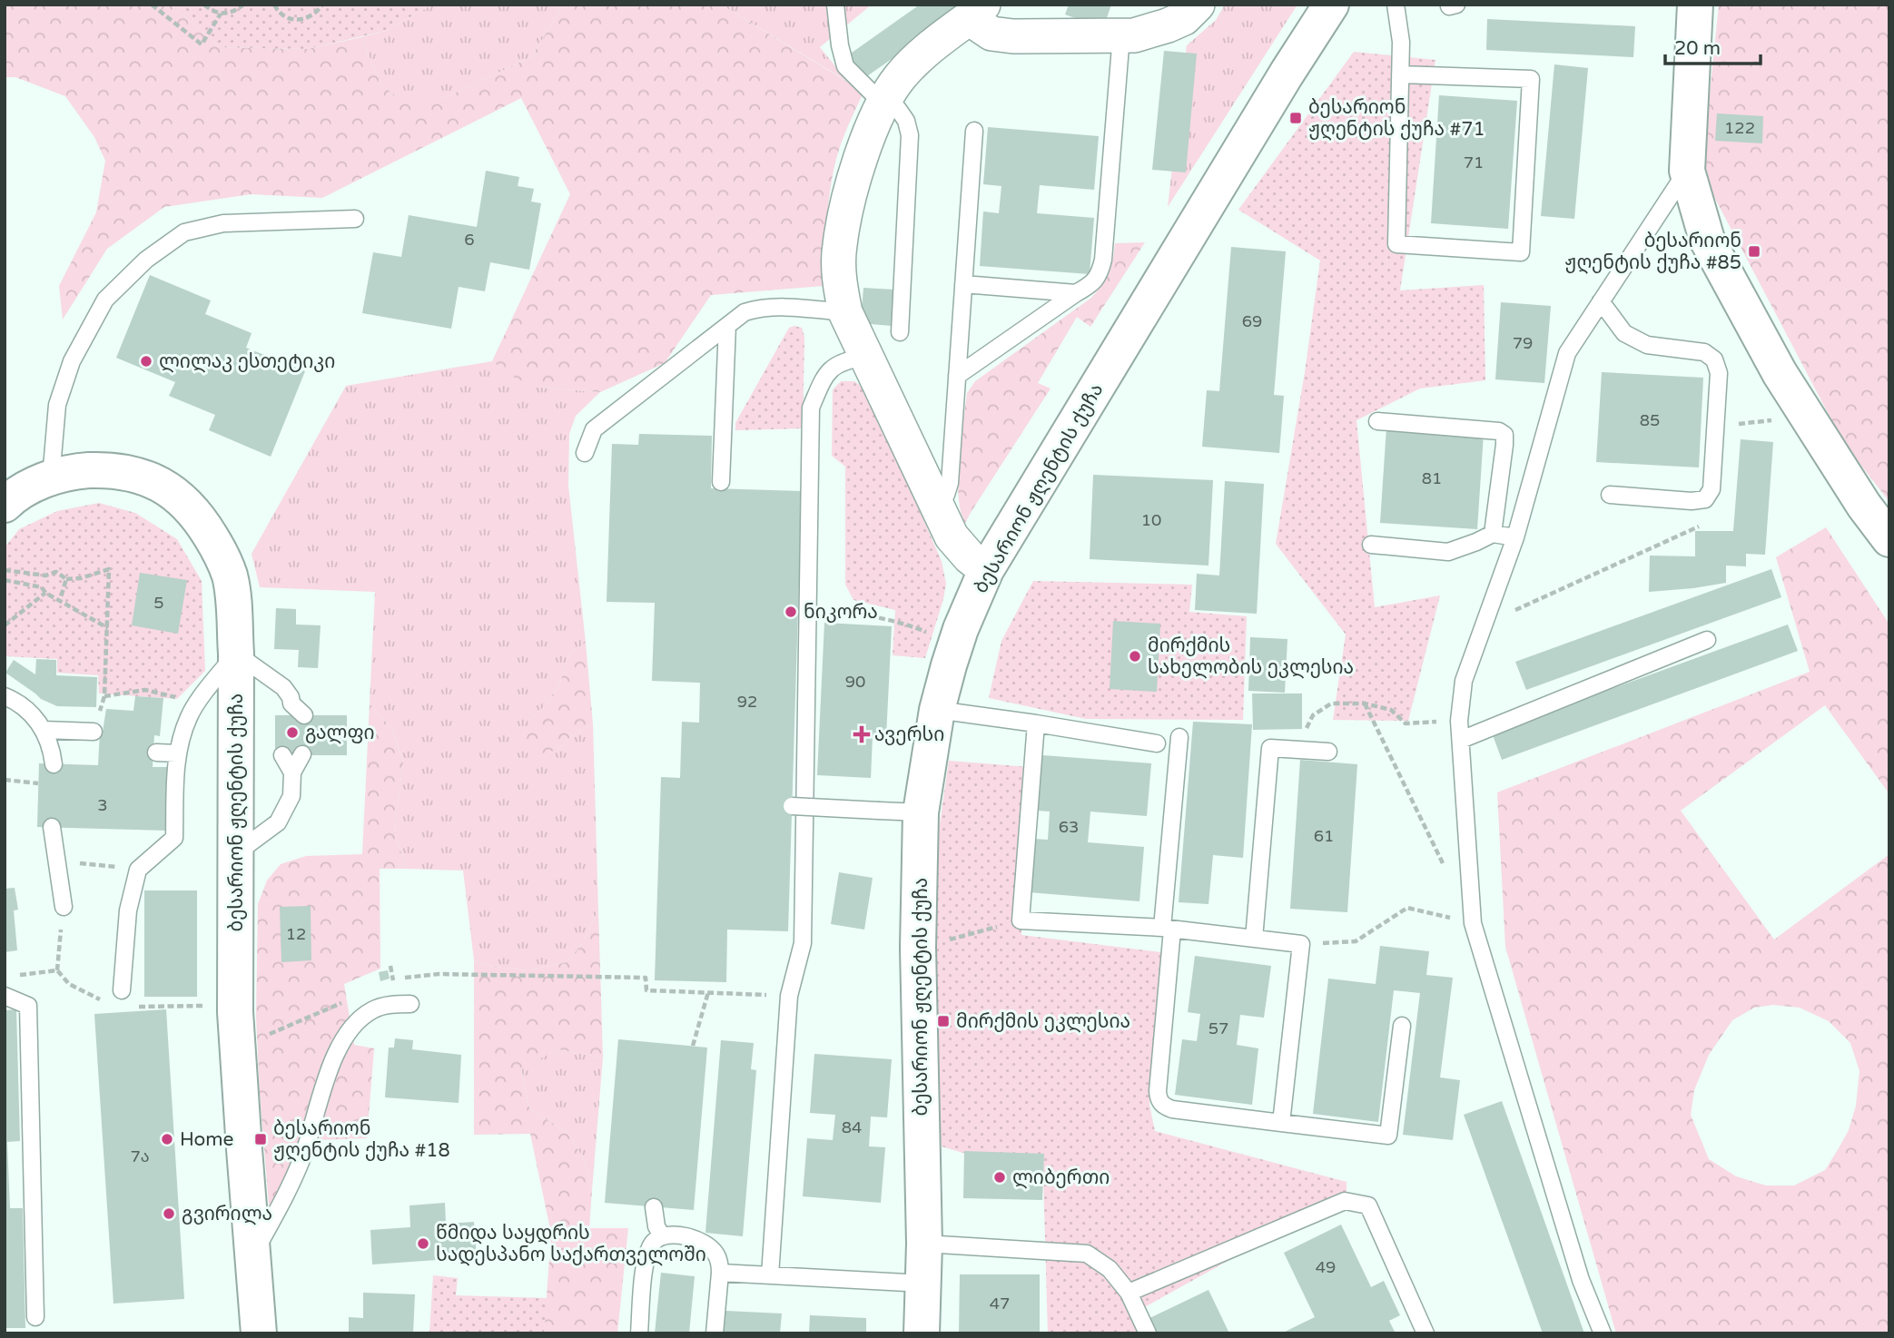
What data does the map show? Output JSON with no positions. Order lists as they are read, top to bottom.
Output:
{
  "streets": {
    "main road": ["ბესარიონ ჟღენტის ქუჩა"]
  },
  "places": {
    "transit": [
      "ბესარიონ ჟღენტის ქუჩა #71",
      "ბესარიონ ჟღენტის ქუჩა #85",
      "მირქმის ეკლესია",
      "ბესარიონ ჟღენტის ქუჩა #18"
    ],
    "other": [
      "ლილაკ ესთეტიკი",
      "ნიკორა",
      "მირქმის სახელობის ეკლესია",
      "გალფი",
      "Home",
      "ლიბერთი",
      "გვირილა",
      "წმიდა საყდრის სადესპანო საქართველოში"
    ],
    "health": ["ავერსი"]
  },
  "house_numbers": [
    "122",
    "71",
    "6",
    "69",
    "79",
    "85",
    "81",
    "10",
    "5",
    "90",
    "92",
    "3",
    "63",
    "61",
    "12",
    "57",
    "84",
    "7ა",
    "49",
    "47"
  ],
  "scale_bar": "20 m"
}
